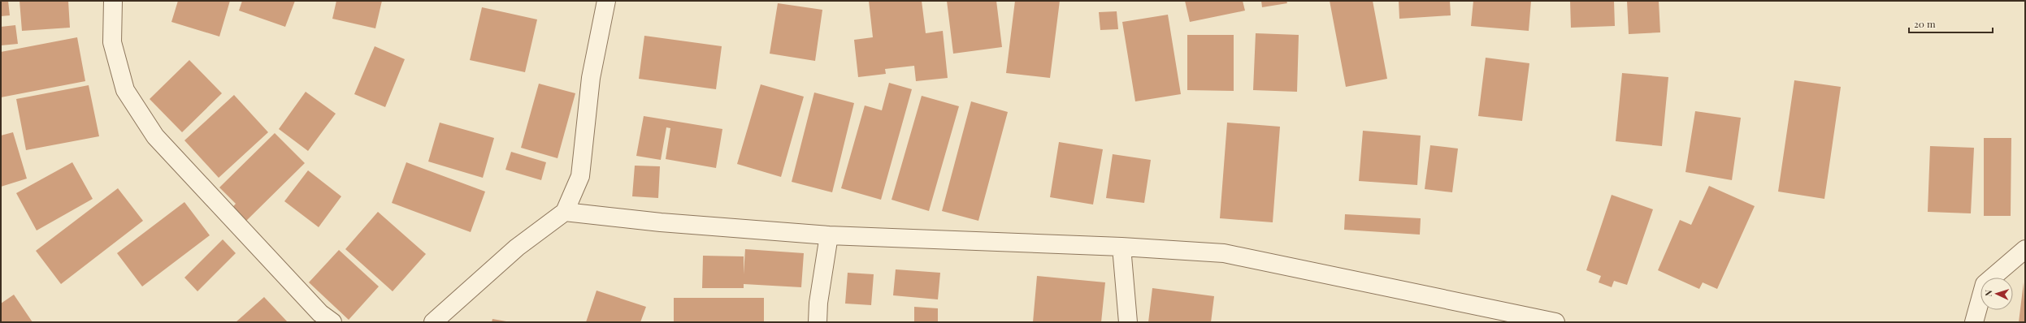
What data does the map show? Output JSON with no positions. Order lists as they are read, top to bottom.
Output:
{
  "scale_bar": "20 m",
  "north": "left"
}
